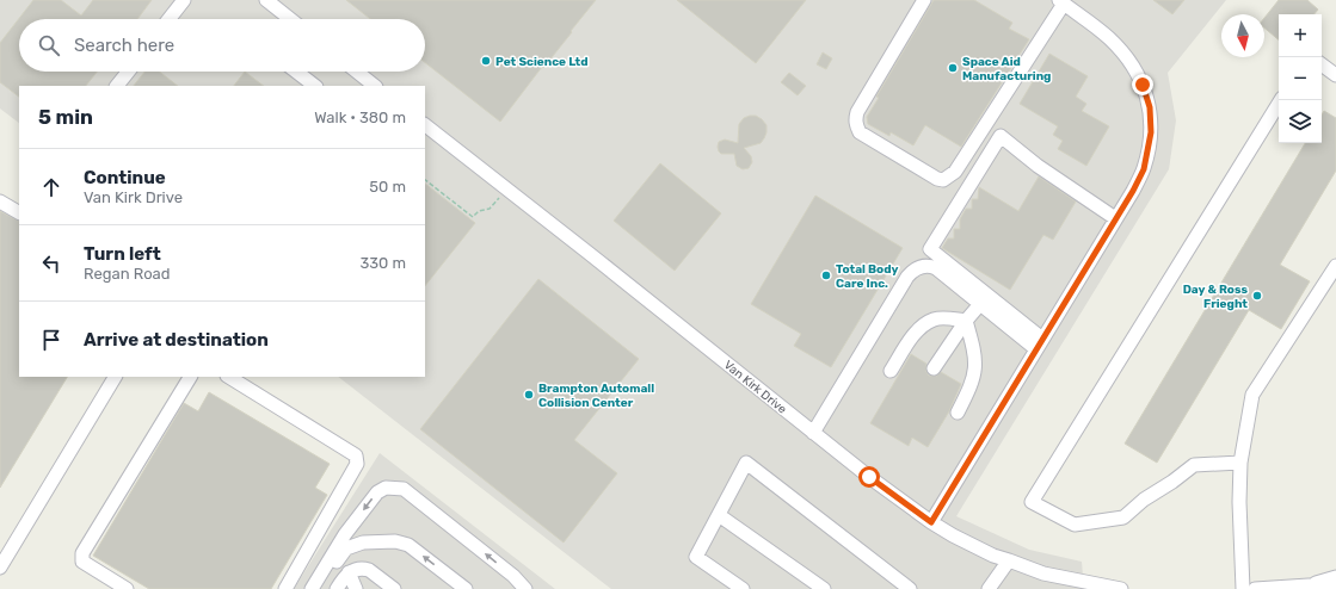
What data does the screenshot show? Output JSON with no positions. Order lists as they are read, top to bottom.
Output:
{
  "streets": {
    "street": ["Van Kirk Drive"]
  },
  "places": [
    "Pet Science Ltd",
    "Space Aid Manufacturing",
    "Total Body Care Inc.",
    "Day & Ross Frieght",
    "Brampton Automall Collision Center"
  ],
  "north": "bottom",
  "page": {
    "map_buttons": ["+", "−"],
    "search": "Search here",
    "heading": ["5 min", "Walk · 380 m"],
    "list": [
      ["Continue", "Van Kirk Drive", "50 m"],
      ["Turn left", "Regan Road", "330 m"],
      "Arrive at destination"
    ]
  }
}
